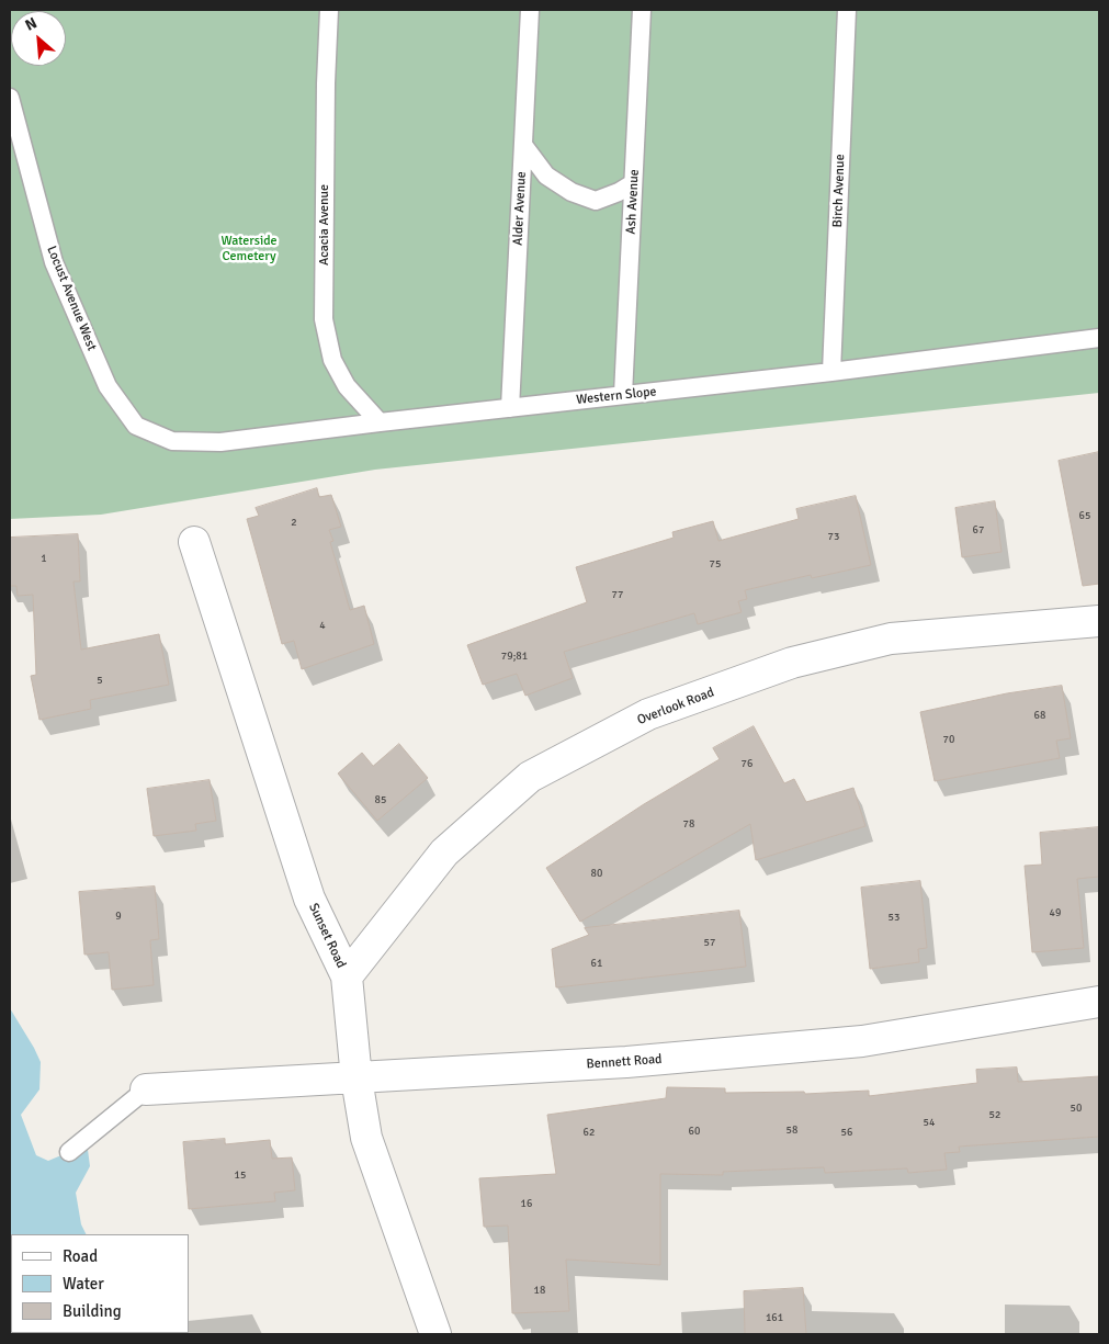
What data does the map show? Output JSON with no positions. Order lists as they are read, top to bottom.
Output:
{
  "streets": {
    "street": ["Overlook Road", "Sunset Road", "Bennett Road"],
    "lane": [
      "Birch Avenue",
      "Ash Avenue",
      "Alder Avenue",
      "Acacia Avenue",
      "Locust Avenue West",
      "Western Slope"
    ]
  },
  "crossings": [
    ["Birch Avenue", "Western Slope"],
    ["Ash Avenue", "Western Slope"],
    ["Alder Avenue", "Western Slope"],
    ["Acacia Avenue", "Western Slope"],
    ["Locust Avenue West", "Western Slope"],
    ["Overlook Road", "Sunset Road"],
    ["Sunset Road", "Bennett Road"]
  ],
  "parks": ["Waterside Cemetery"],
  "house_numbers": [
    "65",
    "2",
    "67",
    "73",
    "1",
    "75",
    "77",
    "4",
    "79;81",
    "5",
    "68",
    "70",
    "76",
    "85",
    "78",
    "80",
    "49",
    "9",
    "53",
    "57",
    "61",
    "50",
    "52",
    "54",
    "58",
    "60",
    "62",
    "56",
    "15",
    "16",
    "18",
    "161"
  ],
  "legend": ["Road", "Water", "Building"],
  "north": "top left"
}
